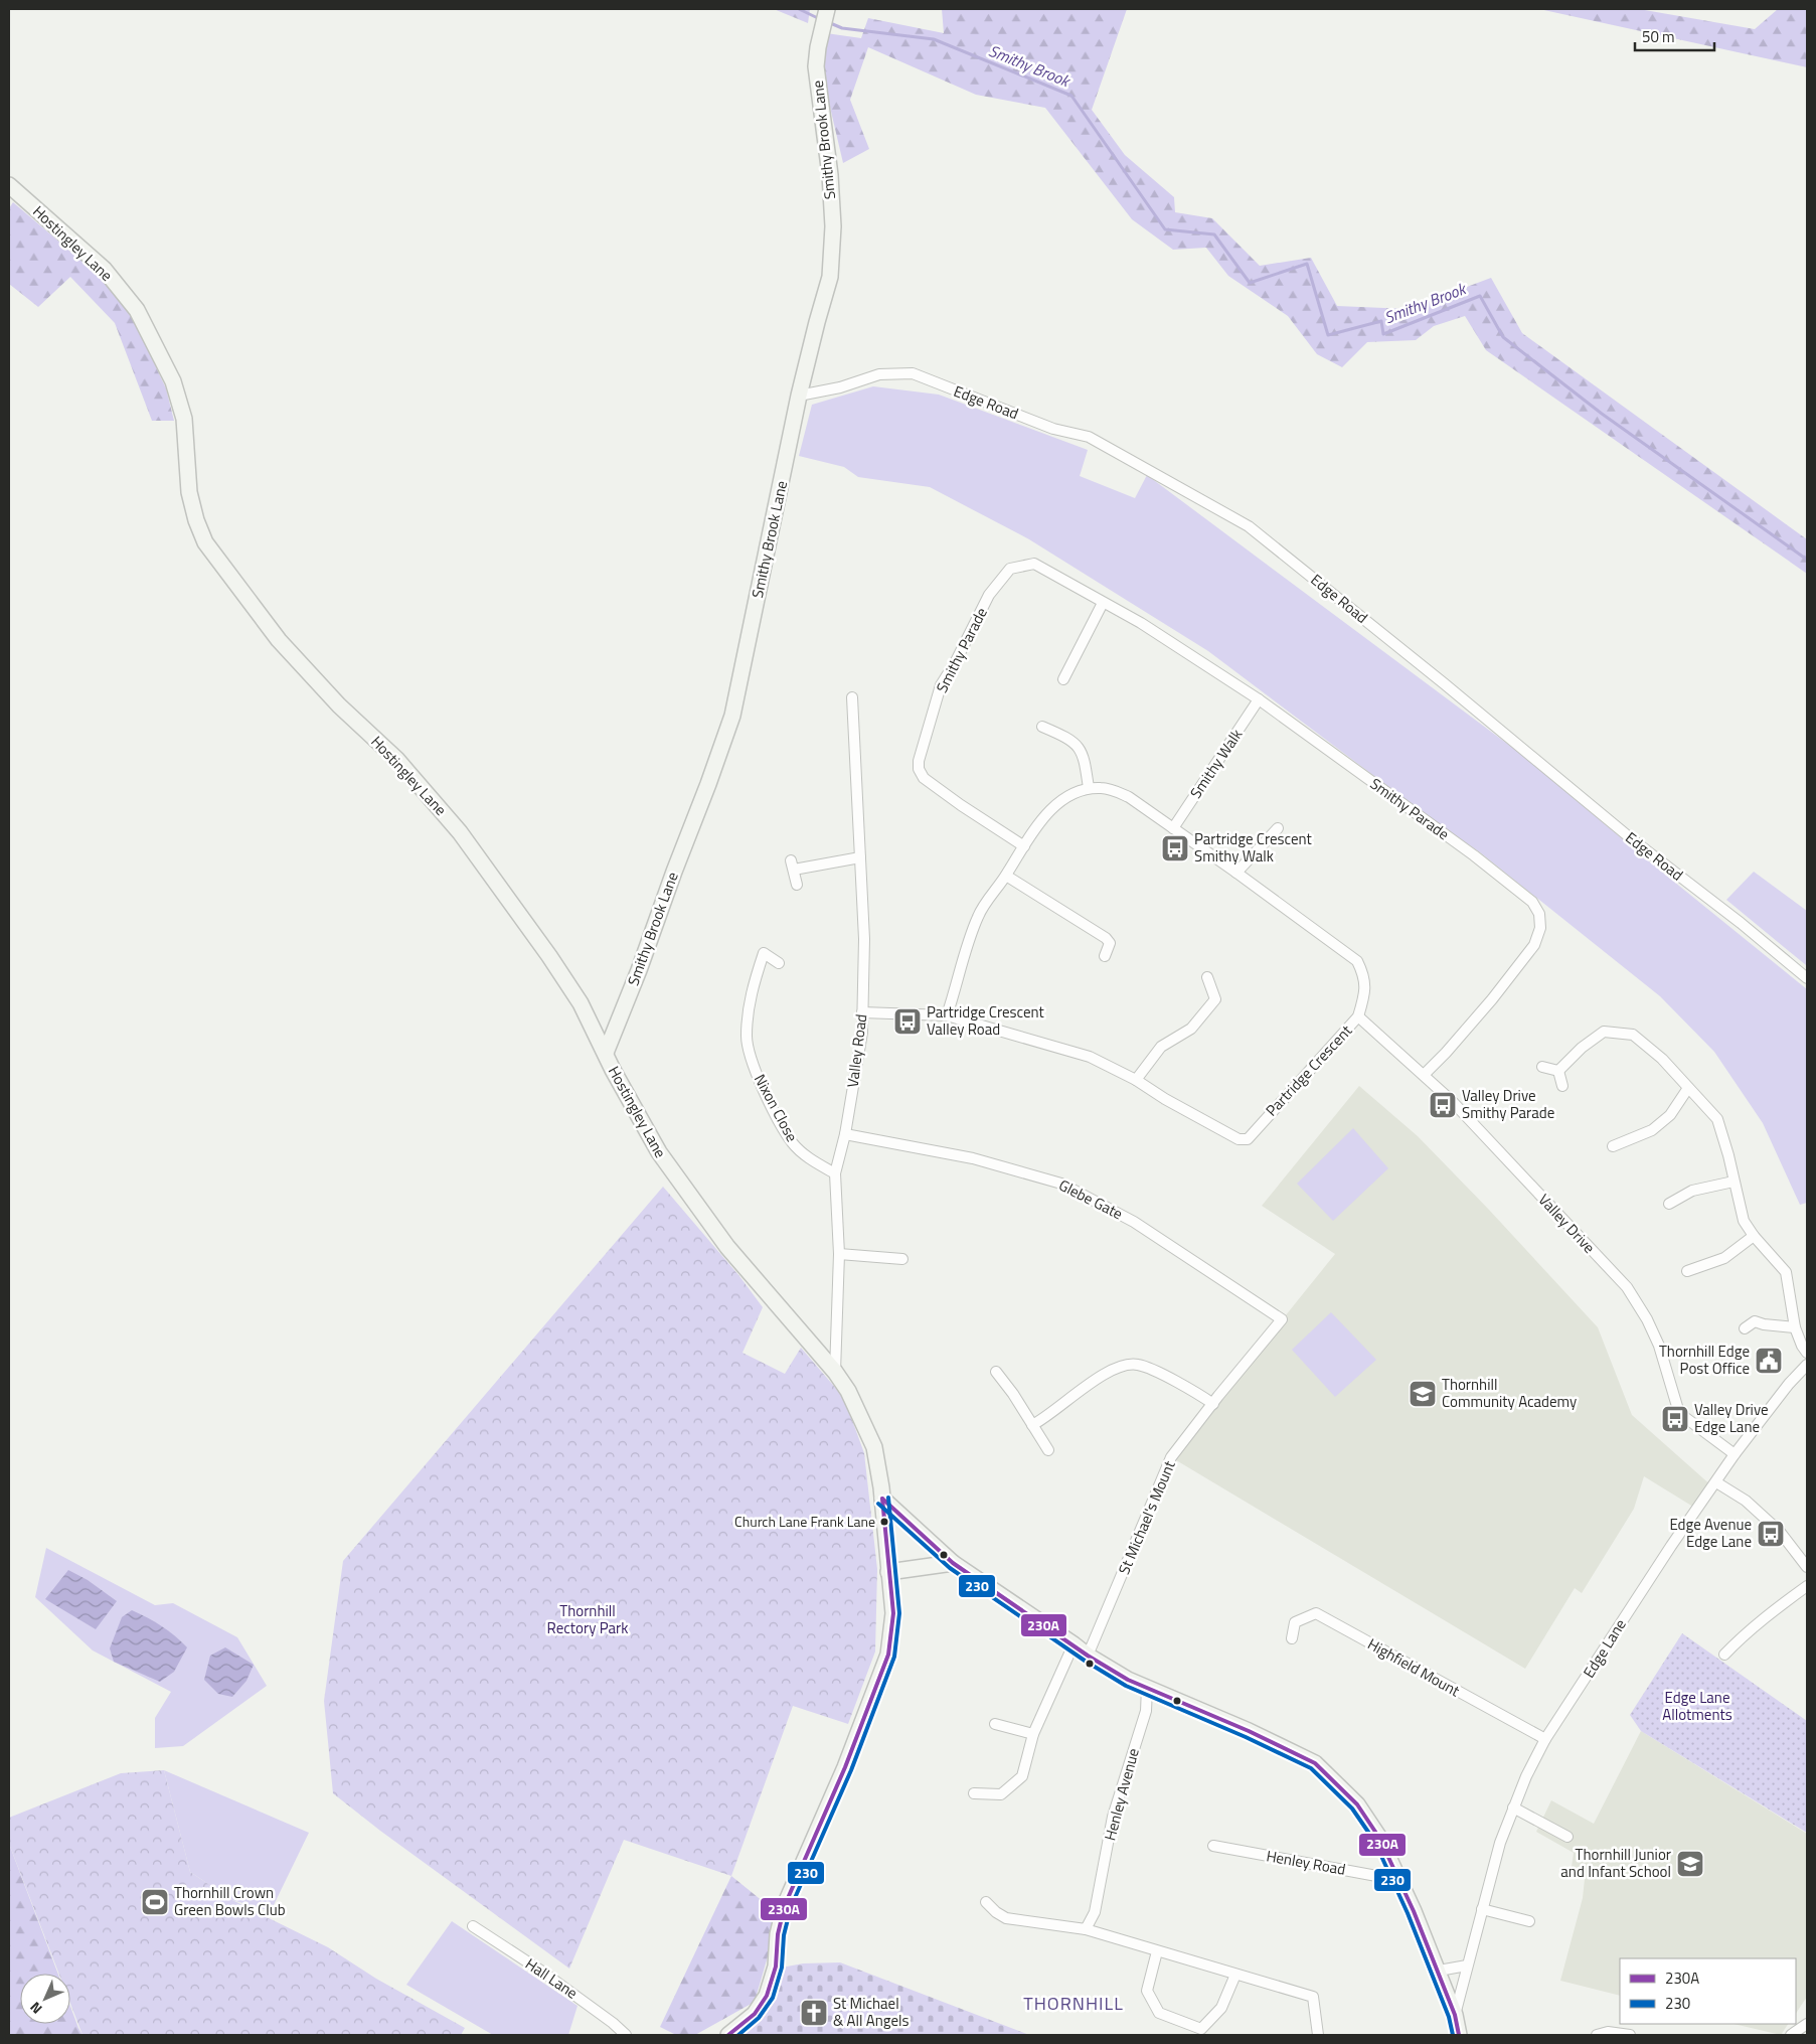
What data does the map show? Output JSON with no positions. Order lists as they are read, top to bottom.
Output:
{
  "streets": {
    "main road": ["Smithy Brook Lane", "Hostingley Lane"],
    "street": [
      "Edge Road",
      "Smithy Parade",
      "Smithy Walk",
      "Valley Road",
      "Partridge Crescent",
      "Nixon Close",
      "Glebe Gate",
      "Valley Drive",
      "St Michael's Mount",
      "Edge Lane",
      "Highfield Mount",
      "Henley Avenue",
      "Henley Road",
      "Hall Lane"
    ]
  },
  "crossings": [
    ["Smithy Brook Lane", "Hostingley Lane"],
    ["Smithy Brook Lane", "Edge Road"],
    ["Hostingley Lane", "Valley Road"],
    ["Smithy Parade", "Smithy Walk"],
    ["Smithy Parade", "Valley Drive"],
    ["Smithy Walk", "Partridge Crescent"],
    ["Valley Road", "Partridge Crescent"],
    ["Valley Road", "Nixon Close"],
    ["Valley Road", "Glebe Gate"],
    ["Partridge Crescent", "Valley Drive"],
    ["Glebe Gate", "St Michael's Mount"],
    ["Valley Drive", "Edge Lane"],
    ["Edge Lane", "Highfield Mount"]
  ],
  "districts": ["THORNHILL"],
  "water": ["Smithy Brook"],
  "parks": ["Thornhill Rectory Park", "Edge Lane Allotments"],
  "places": {
    "bus stop": [
      "Partridge Crescent Smithy Walk",
      "Partridge Crescent Valley Road",
      "Valley Drive Smithy Parade",
      "Valley Drive Edge Lane",
      "Edge Avenue Edge Lane"
    ],
    "public building": ["Thornhill Edge Post Office"],
    "school or university": ["Thornhill Community Academy", "Thornhill Junior and Infant School"],
    "other": ["Church Lane Frank Lane"],
    "sports": ["Thornhill Crown Green Bowls Club"],
    "church": ["St Michael & All Angels"]
  },
  "lines": ["transit line 230", "transit line 230A"],
  "legend": ["230A", "230"],
  "scale_bar": "50 m",
  "north": "bottom left"
}
